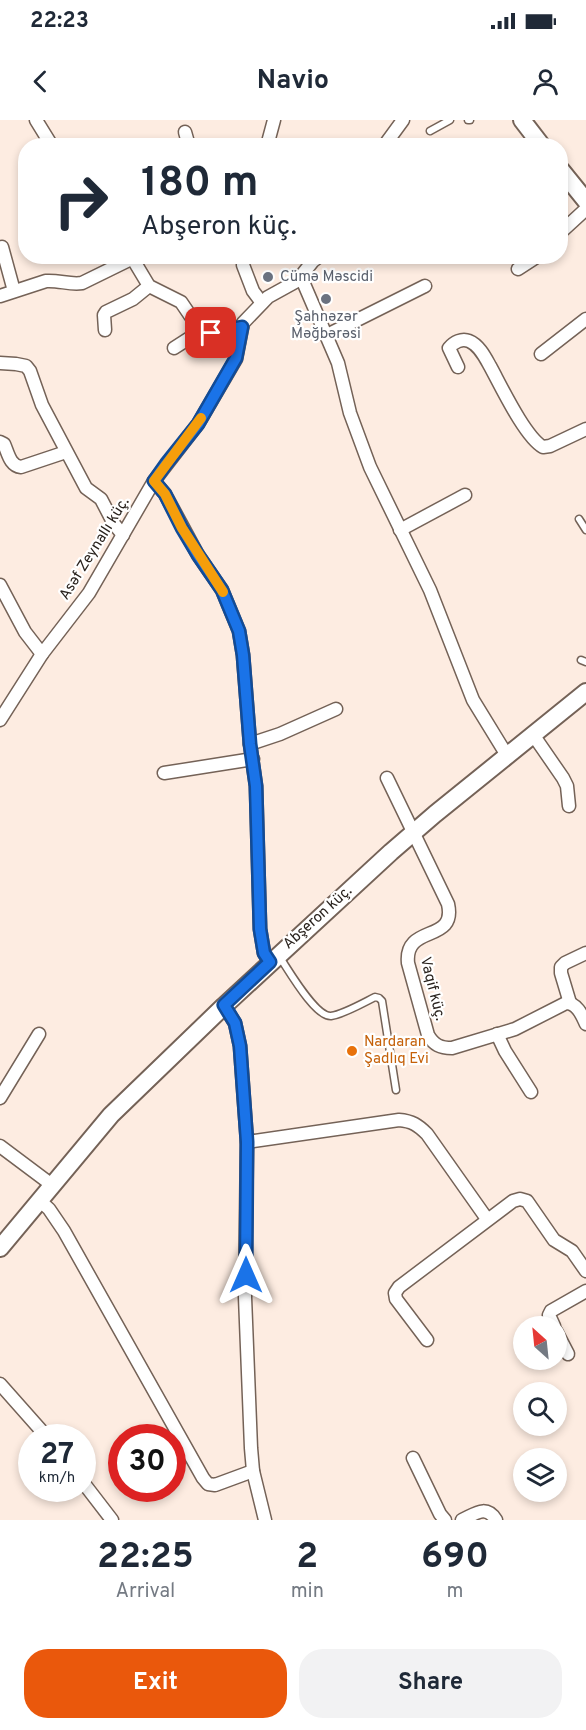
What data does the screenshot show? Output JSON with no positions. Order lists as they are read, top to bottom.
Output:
{
  "streets": {
    "main road": ["Abşeron küç."],
    "street": ["Asəf Zeynallı küç.", "Vaqif küç."]
  },
  "crossings": [
    ["Abşeron küç.", "Vaqif küç."]
  ],
  "places": ["Cümə Məscidi", "Şahnəzər Məğbərəsi", "Nardaran Şadlıq Evi"],
  "north": "top left",
  "page": {
    "status": "22:23",
    "header": "Navio",
    "turn": ["180 m", "Abşeron küç."],
    "speed": "27 km/h",
    "limit": "30",
    "eta": [
      "22:25",
      "Arrival",
      "2",
      "min",
      "690",
      "m"
    ],
    "buttons": ["Exit", "Share"]
  }
}
